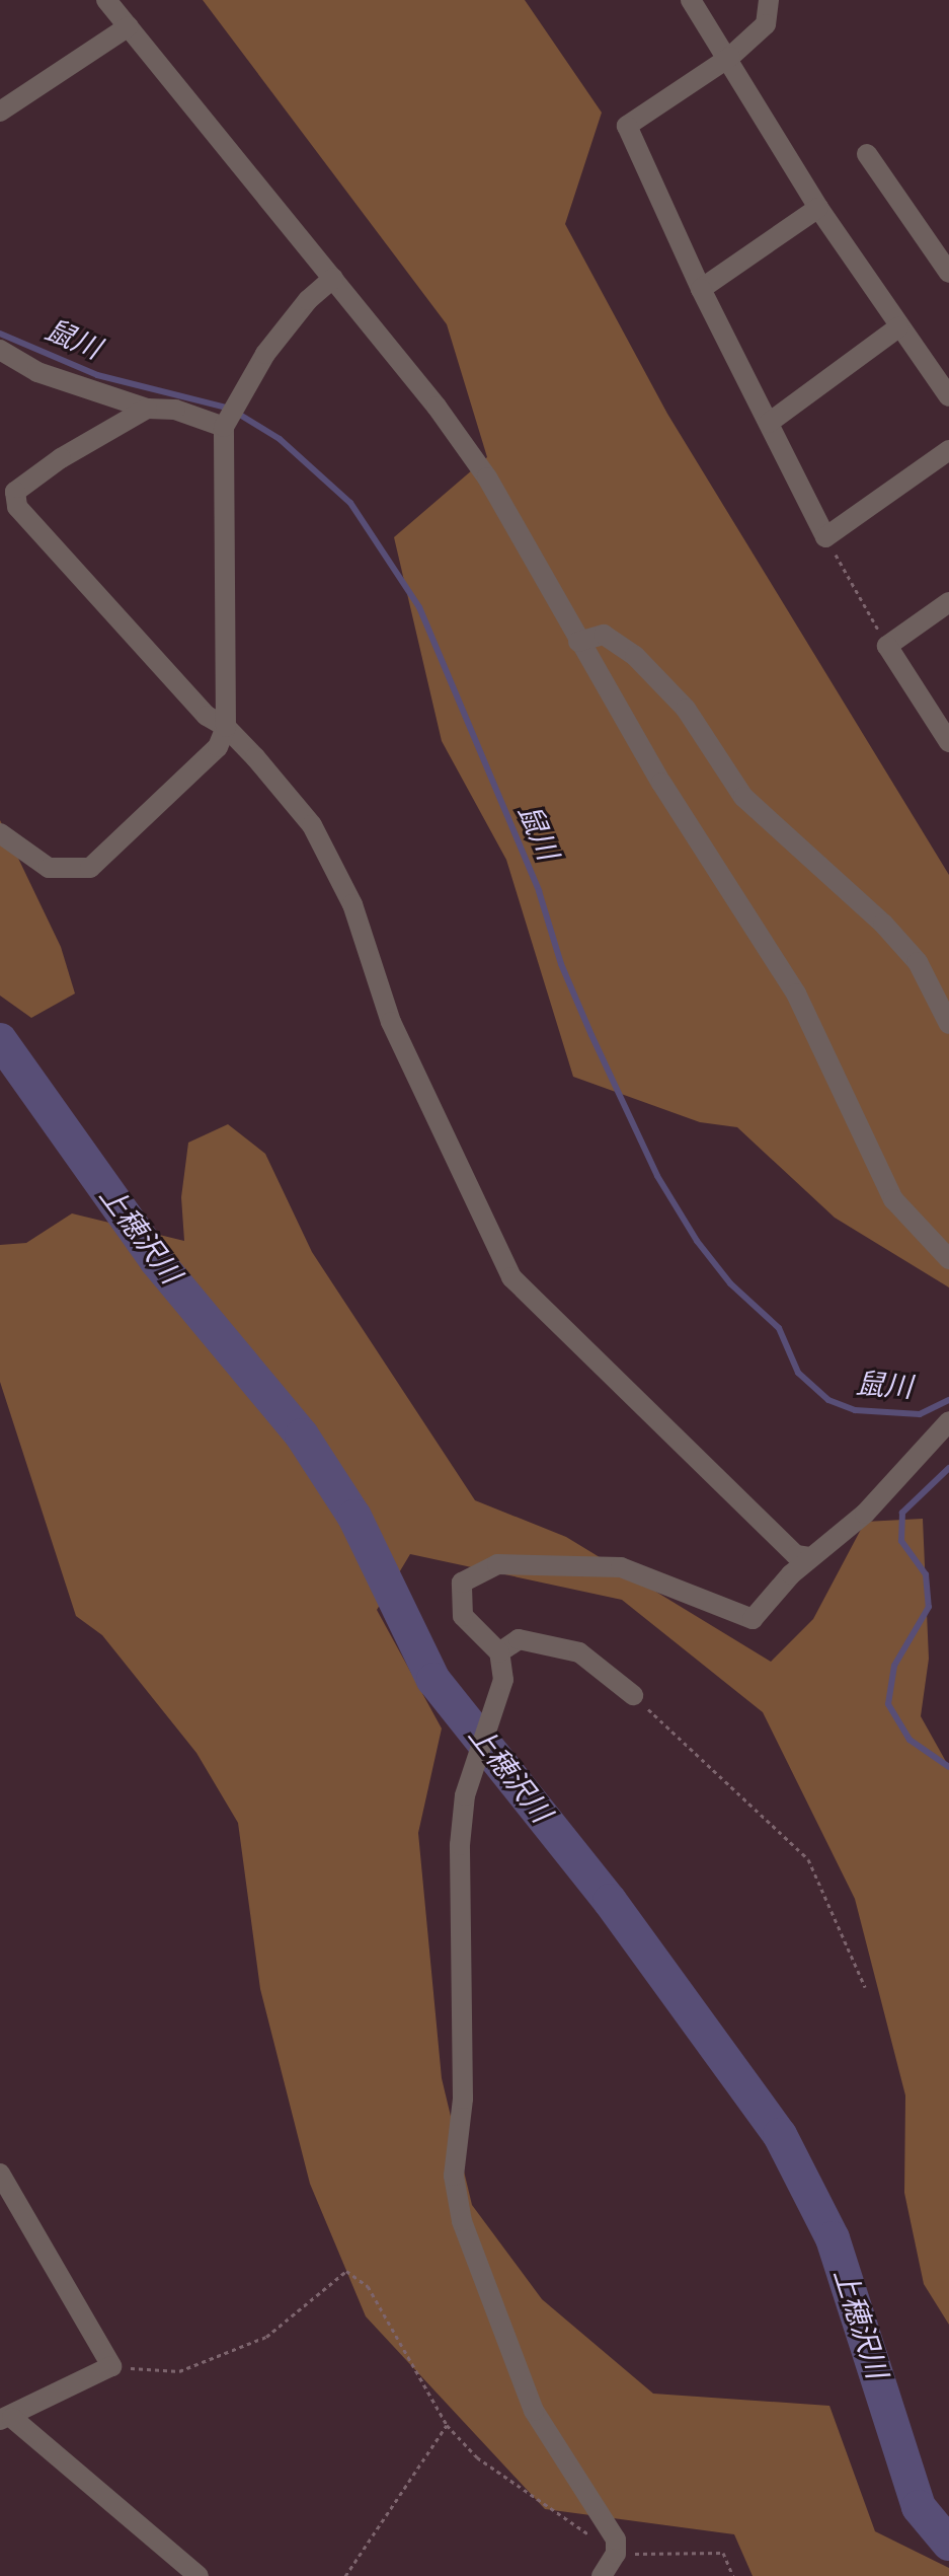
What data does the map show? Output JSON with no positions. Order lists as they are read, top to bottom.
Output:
{
  "water": ["鼠川", "上穂沢川"]
}
